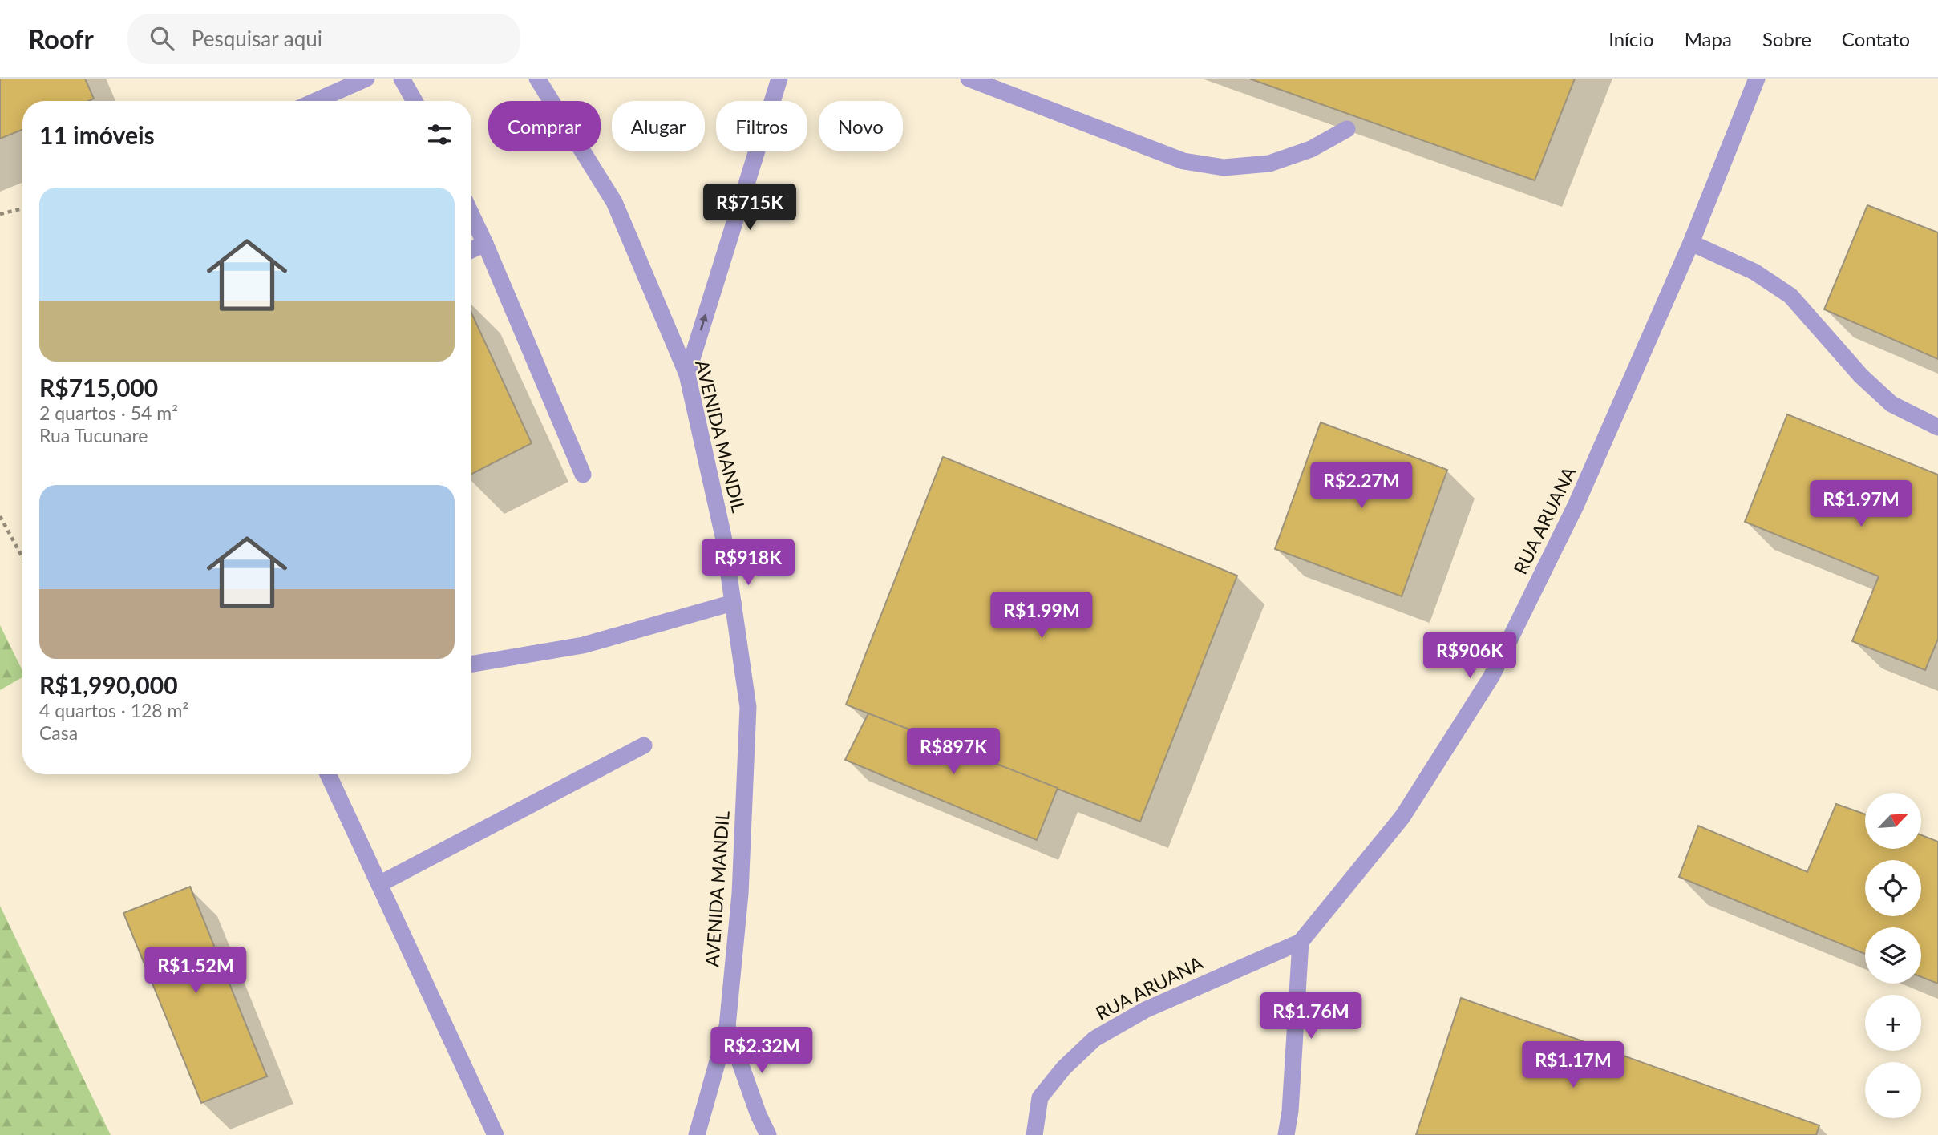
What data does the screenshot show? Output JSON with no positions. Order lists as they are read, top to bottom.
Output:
{
  "streets": {
    "street": ["AVENIDA MANDIL", "RUA ARUANA"]
  },
  "north": "top right",
  "page": {
    "header": "Roofr",
    "search": "Pesquisar aqui",
    "nav": [
      "Início",
      "Mapa",
      "Sobre",
      "Contato"
    ],
    "chip": [
      "Comprar",
      "Alugar",
      "Filtros",
      "Novo"
    ],
    "heading": "11 imóveis",
    "list": [
      {
        "name": "R$715,000",
        "note": "2 quartos · 54 m² · Rua Tucunare"
      },
      {
        "name": "R$1,990,000",
        "note": "4 quartos · 128 m² · Casa"
      }
    ],
    "price": [
      "R$715K",
      "R$2.27M",
      "R$1.97M",
      "R$918K",
      "R$1.99M",
      "R$906K",
      "R$897K",
      "R$1.52M",
      "R$1.76M",
      "R$2.32M",
      "R$1.17M"
    ],
    "map_buttons": ["+", "−"]
  }
}
